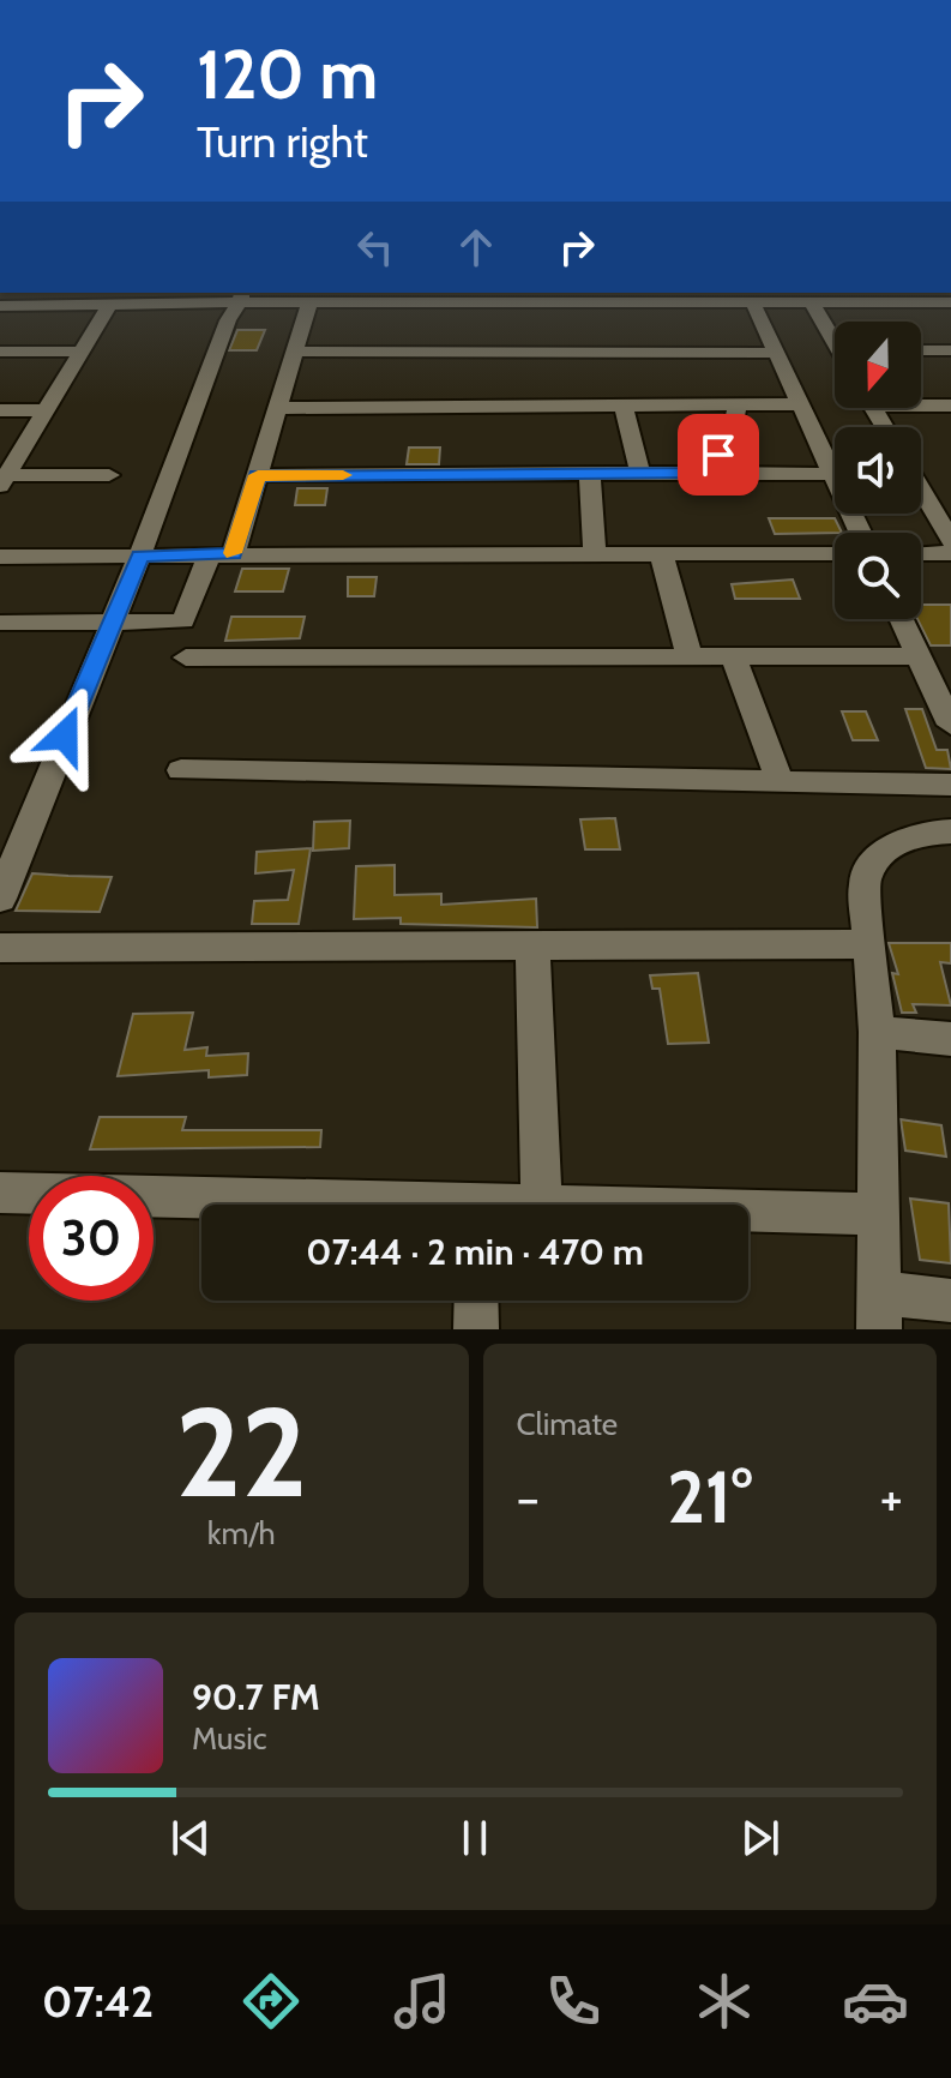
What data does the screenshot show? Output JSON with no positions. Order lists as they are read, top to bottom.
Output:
{
  "north": "bottom",
  "page": {
    "turn": ["120 m", "Turn right"],
    "limit": "30",
    "trip": "07:44 · 2 min · 470 m",
    "tile": [
      ["22", "km/h"],
      "Climate"
    ],
    "heat": ["−", "21°", "+"],
    "song": ["90.7 FM", "Music"],
    "tabs": "07:42"
  }
}
